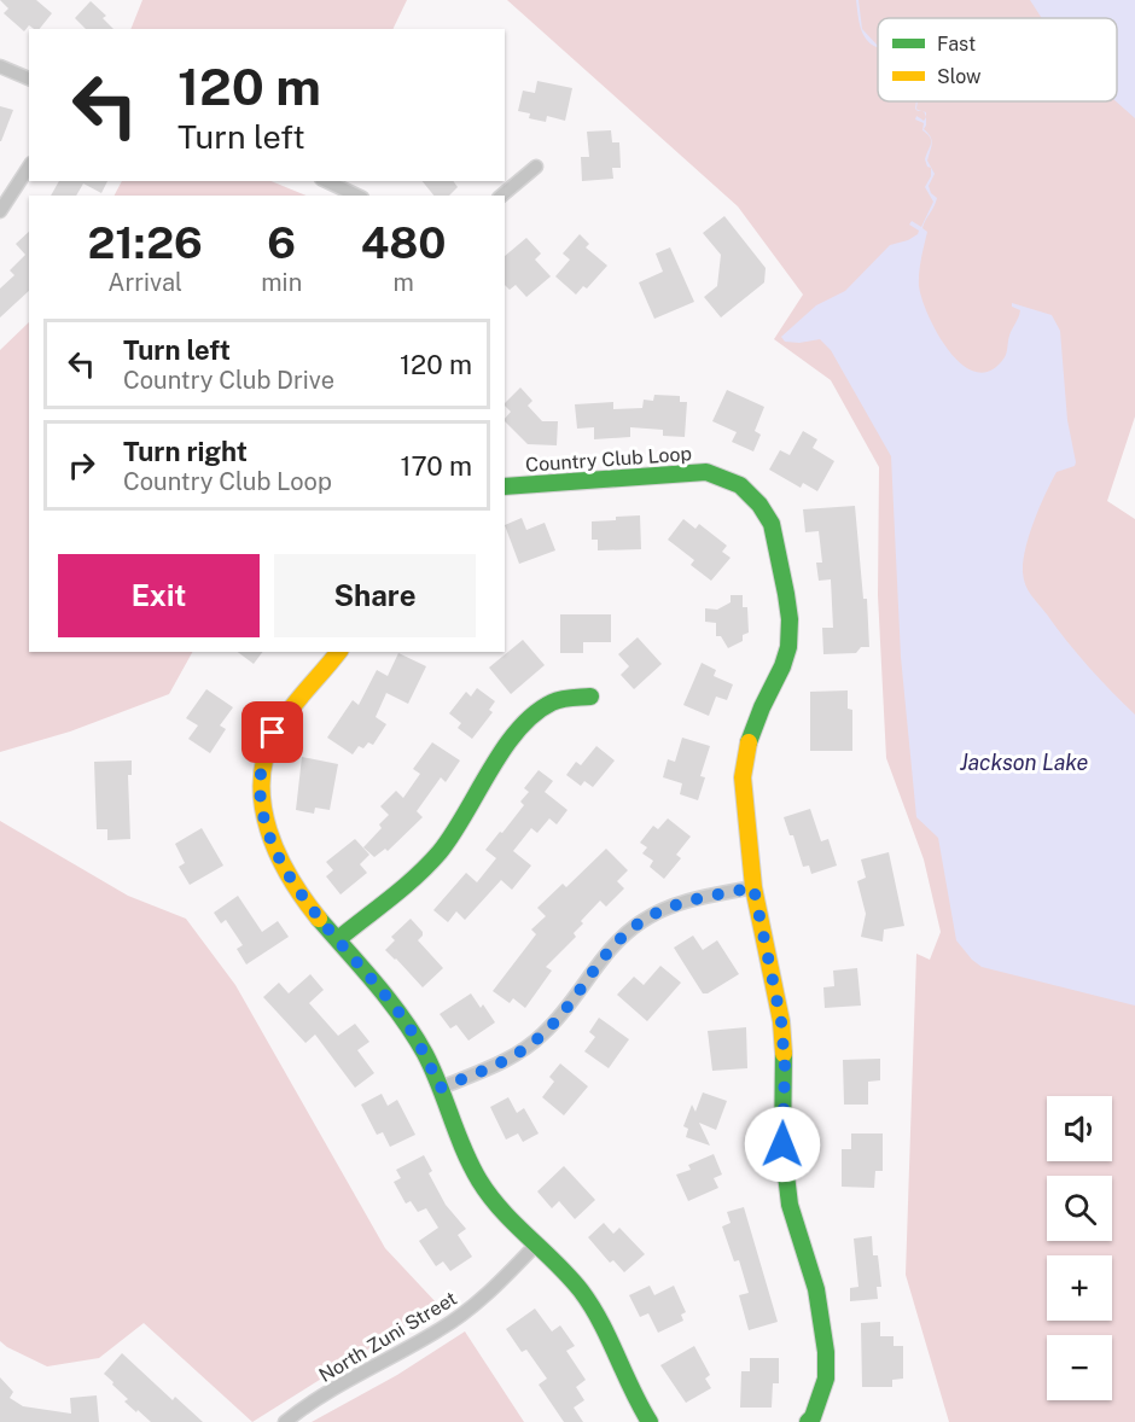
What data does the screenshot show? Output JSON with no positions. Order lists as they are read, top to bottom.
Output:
{
  "streets": {
    "street": ["Country Club Loop", "North Zuni Street"]
  },
  "water": ["Jackson Lake"],
  "legend": ["Fast", "Slow"],
  "page": {
    "turn": ["120 m", "Turn left"],
    "eta": [
      "21:26",
      "Arrival",
      "6",
      "min",
      "480",
      "m"
    ],
    "list": [
      {
        "name": "Turn left",
        "note": "Country Club Drive",
        "value": "120 m"
      },
      {
        "name": "Turn right",
        "note": "Country Club Loop",
        "value": "170 m"
      }
    ],
    "buttons": ["Exit", "Share"],
    "map_buttons": ["+", "−"]
  }
}
